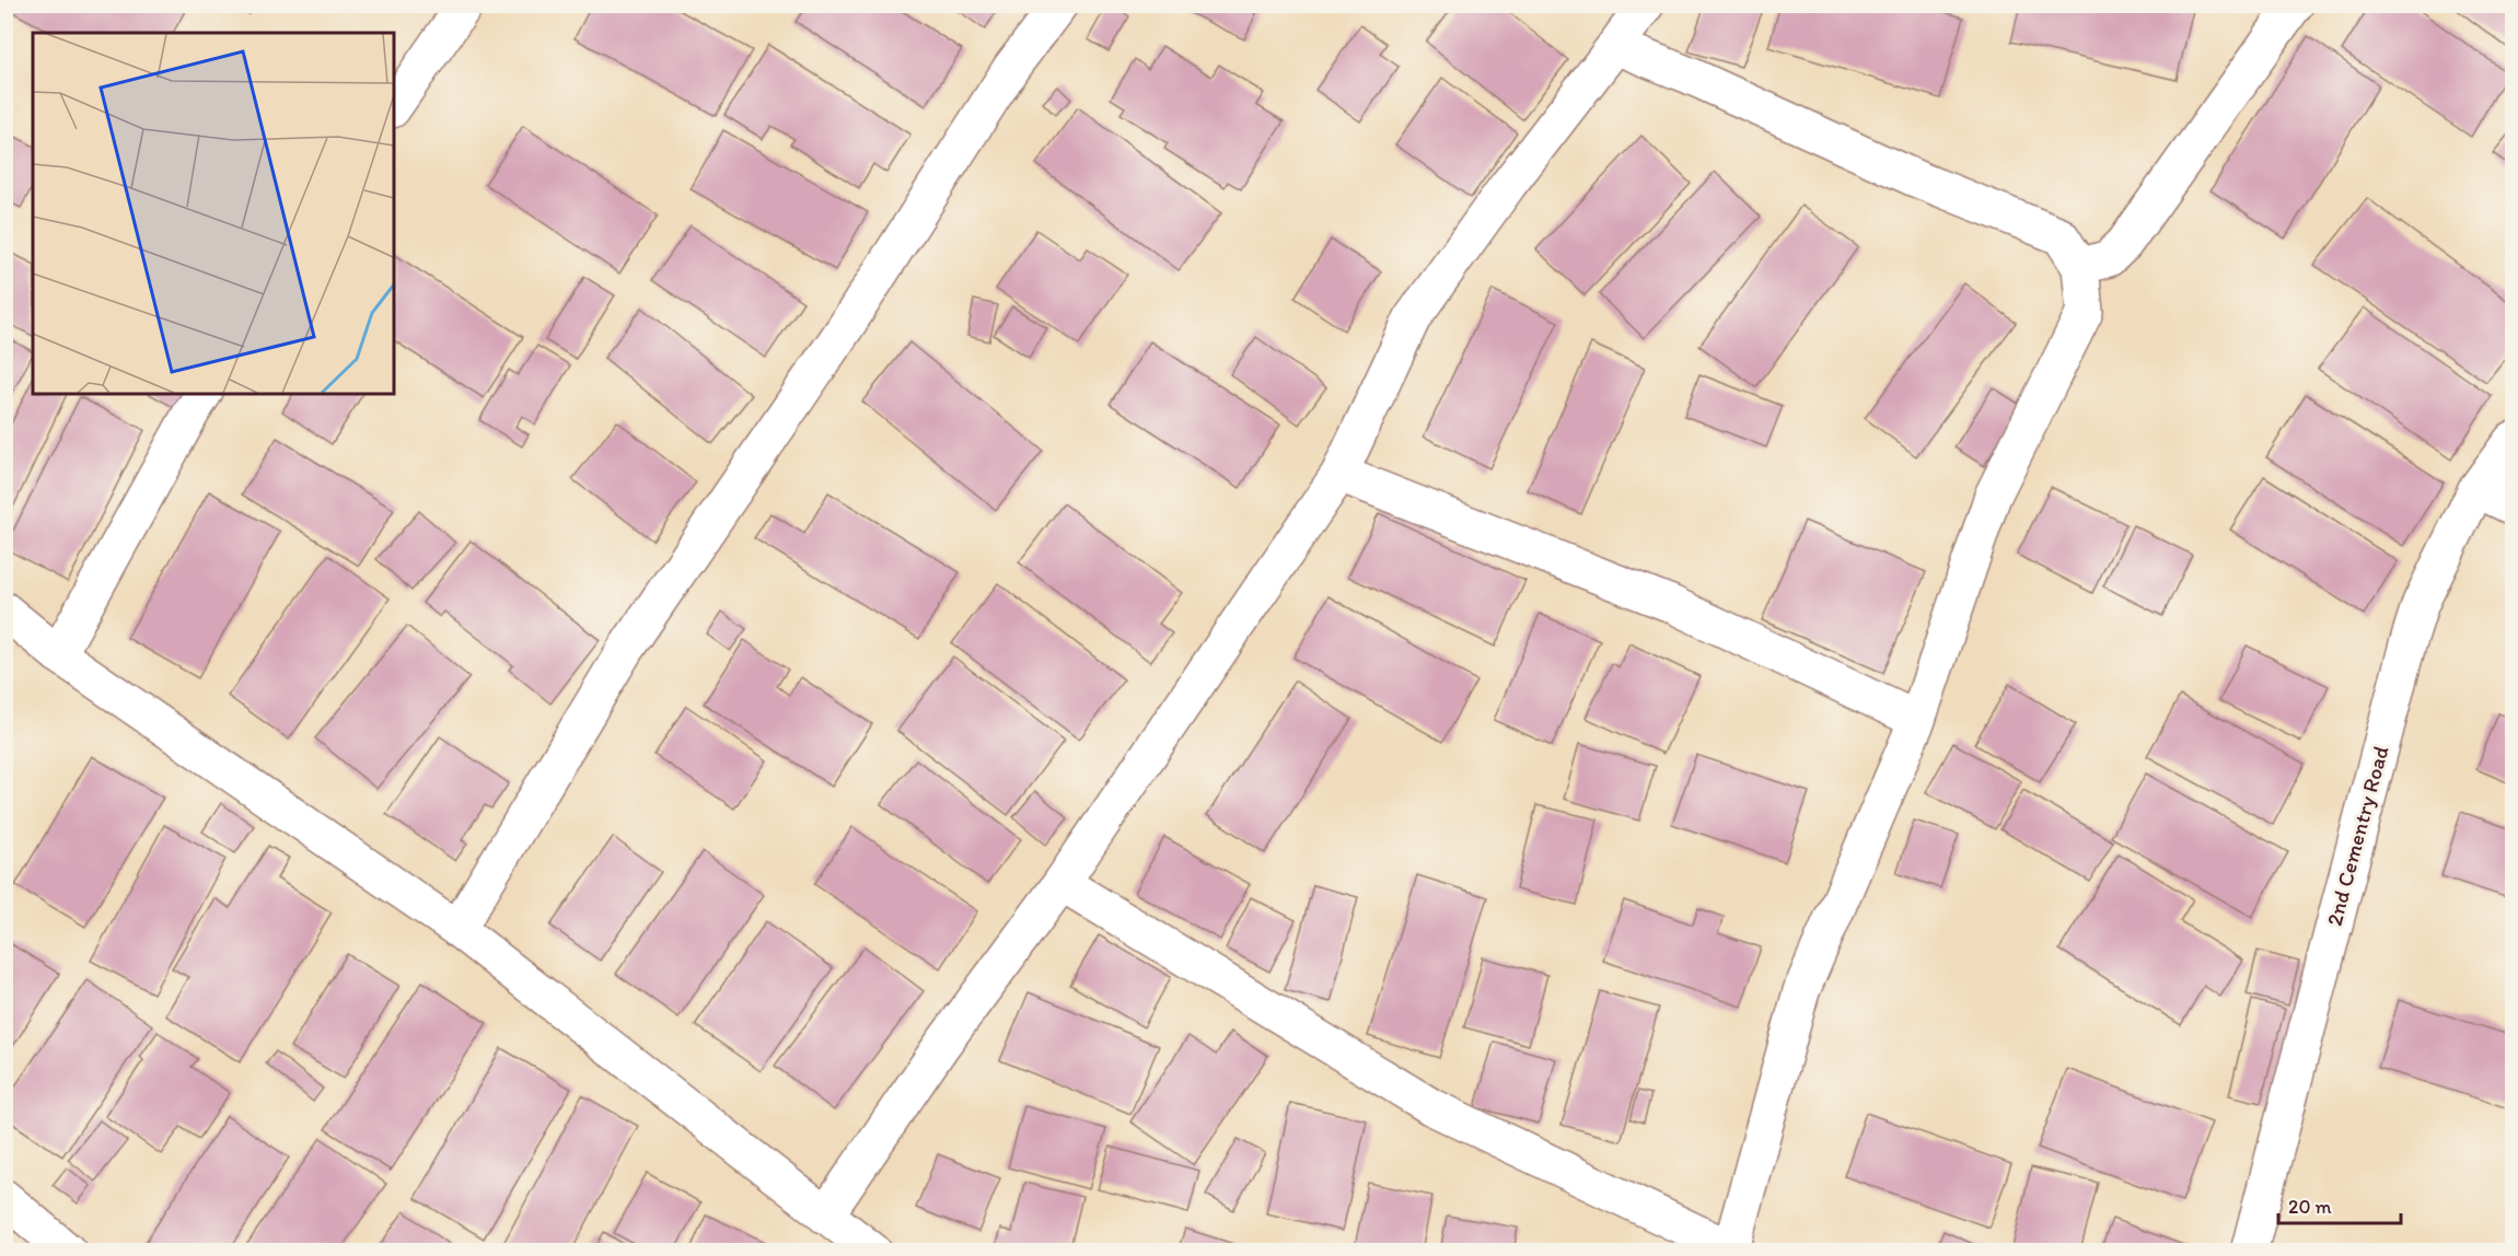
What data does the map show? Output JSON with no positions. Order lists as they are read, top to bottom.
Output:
{
  "streets": {
    "street": ["2nd Cementry Road"]
  },
  "scale_bar": "20 m"
}
